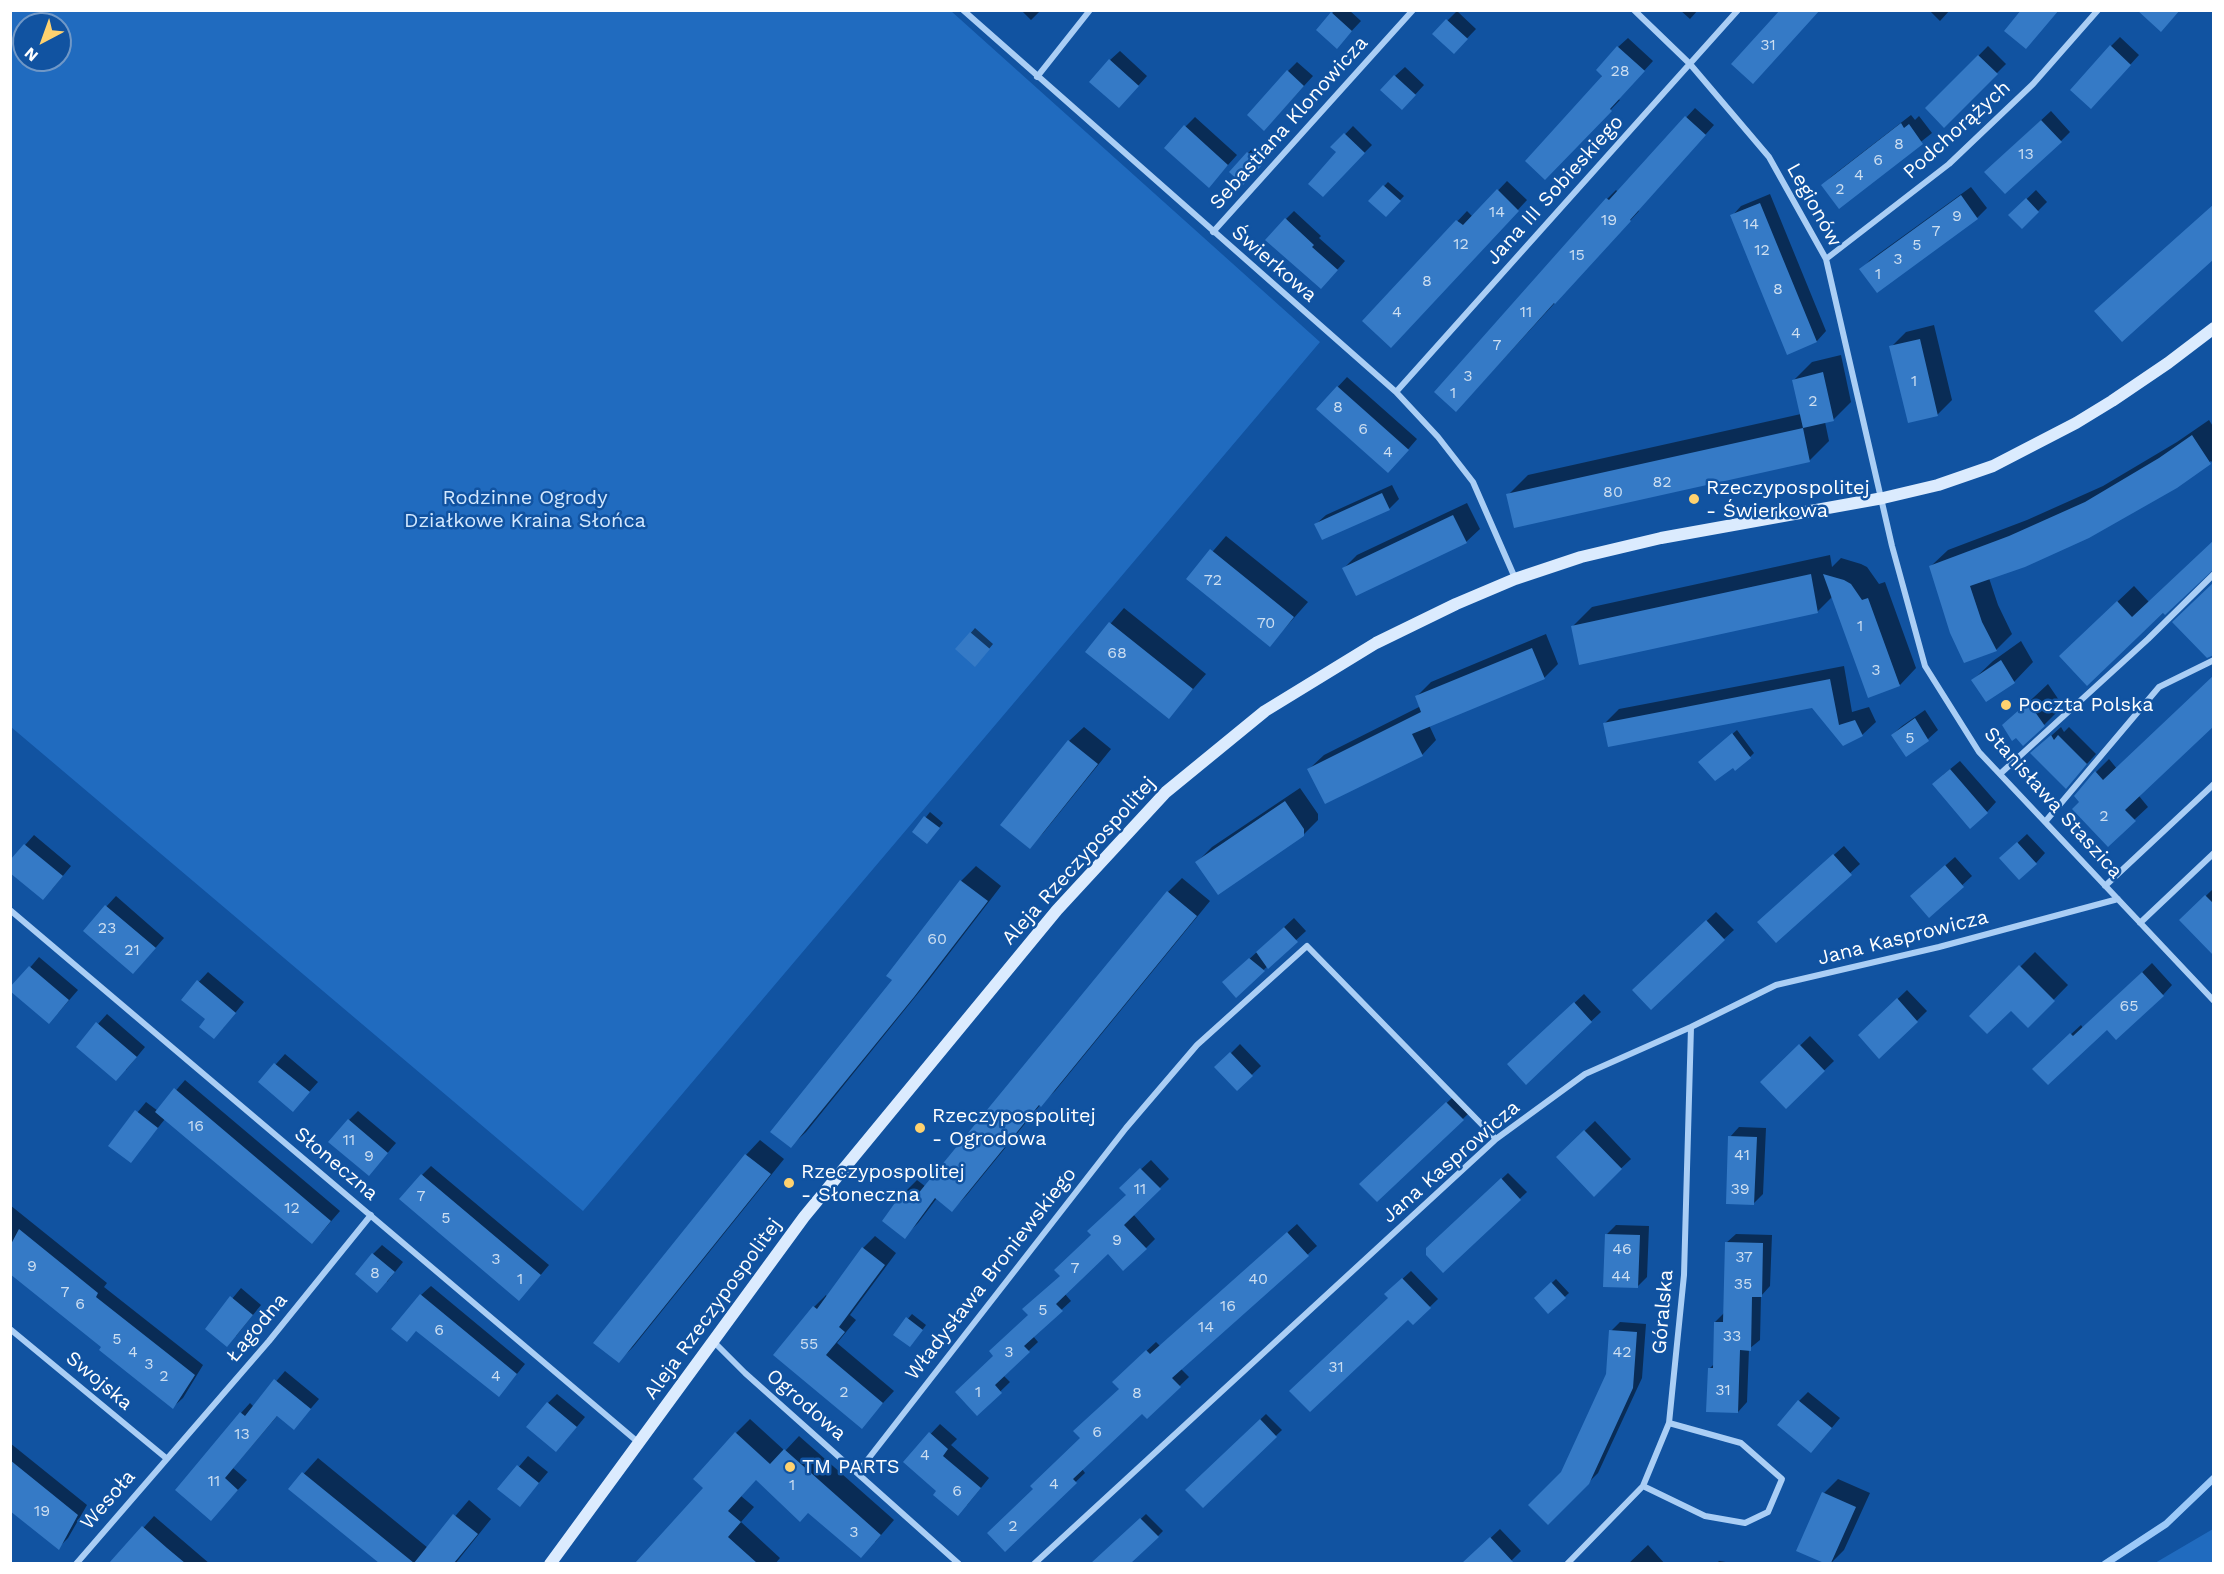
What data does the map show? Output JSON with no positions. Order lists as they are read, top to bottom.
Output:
{
  "streets": {
    "street": [
      "Sebastiana Klonowicza",
      "Podchorążych",
      "Jana III Sobieskiego",
      "Legionów",
      "Świerkowa",
      "Stanisława Staszica",
      "Aleja Rzeczypospolitej",
      "Jana Kasprowicza",
      "Słoneczna",
      "Władysława Broniewskiego",
      "Góralska",
      "Łagodna",
      "Swojska",
      "Ogrodowa",
      "Wesoła"
    ]
  },
  "crossings": [
    ["Sebastiana Klonowicza", "Świerkowa"],
    ["Podchorążych", "Legionów"],
    ["Jana III Sobieskiego", "Legionów"],
    ["Jana III Sobieskiego", "Świerkowa"],
    ["Legionów", "Stanisława Staszica"],
    ["Legionów", "Aleja Rzeczypospolitej"],
    ["Świerkowa", "Aleja Rzeczypospolitej"],
    ["Stanisława Staszica", "Aleja Rzeczypospolitej"],
    ["Stanisława Staszica", "Jana Kasprowicza"],
    ["Aleja Rzeczypospolitej", "Słoneczna"],
    ["Aleja Rzeczypospolitej", "Ogrodowa"],
    ["Jana Kasprowicza", "Władysława Broniewskiego"],
    ["Jana Kasprowicza", "Góralska"],
    ["Słoneczna", "Łagodna"],
    ["Władysława Broniewskiego", "Ogrodowa"],
    ["Łagodna", "Swojska"],
    ["Łagodna", "Wesoła"],
    ["Swojska", "Wesoła"]
  ],
  "parks": ["Rodzinne Ogrody Działkowe Kraina Słońca"],
  "places": [
    "Rzeczypospolitej - Świerkowa",
    "Poczta Polska",
    "Rzeczypospolitej - Ogrodowa",
    "Rzeczypospolitej - Słoneczna",
    "TM PARTS"
  ],
  "house_numbers": [
    "31",
    "28",
    "8",
    "13",
    "6",
    "4",
    "2",
    "14",
    "9",
    "19",
    "14",
    "7",
    "12",
    "5",
    "12",
    "15",
    "3",
    "1",
    "8",
    "8",
    "4",
    "11",
    "4",
    "7",
    "3",
    "1",
    "1",
    "2",
    "8",
    "6",
    "4",
    "82",
    "80",
    "72",
    "70",
    "1",
    "68",
    "3",
    "5",
    "2",
    "23",
    "60",
    "21",
    "65",
    "16",
    "11",
    "41",
    "9",
    "11",
    "39",
    "7",
    "12",
    "5",
    "9",
    "46",
    "37",
    "3",
    "9",
    "7",
    "8",
    "44",
    "1",
    "40",
    "35",
    "7",
    "6",
    "16",
    "5",
    "14",
    "6",
    "33",
    "5",
    "55",
    "4",
    "3",
    "42",
    "3",
    "31",
    "2",
    "4",
    "31",
    "2",
    "1",
    "8",
    "6",
    "13",
    "4",
    "11",
    "4",
    "1",
    "6",
    "19",
    "2",
    "3"
  ],
  "north": "bottom left"
}
